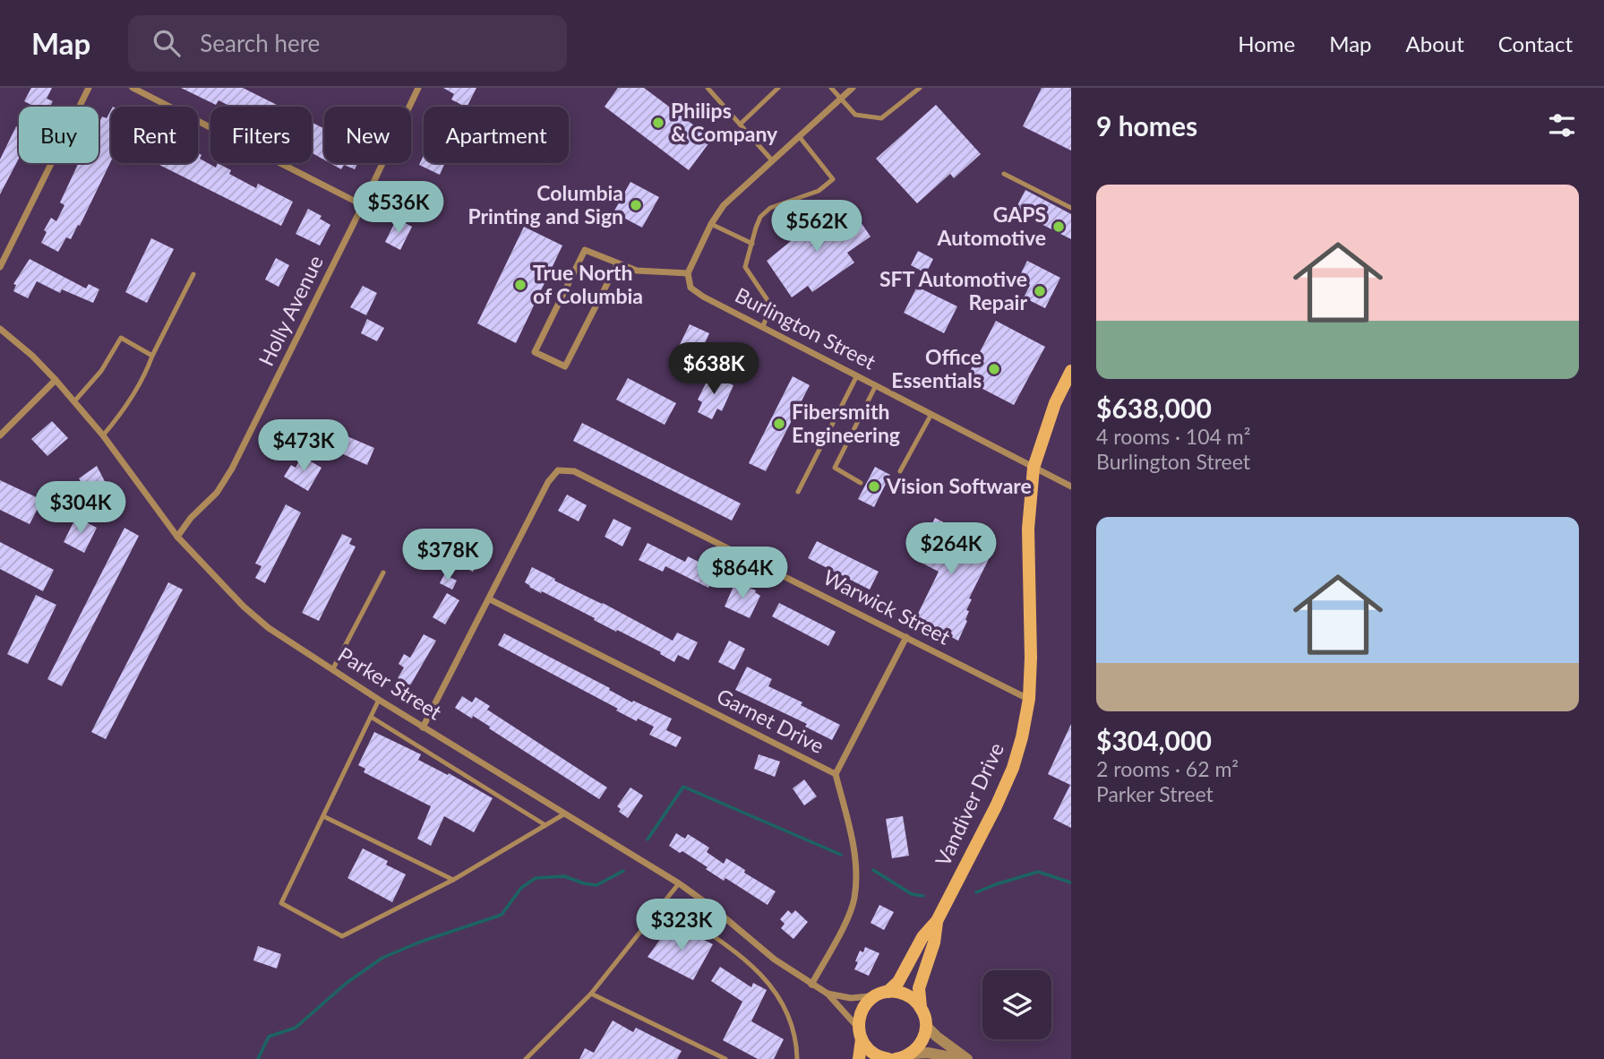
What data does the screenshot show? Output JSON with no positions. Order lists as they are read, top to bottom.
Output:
{
  "streets": {
    "main road": ["Vandiver Drive"],
    "street": [
      "Holly Avenue",
      "Burlington Street",
      "Warwick Street",
      "Parker Street",
      "Garnet Drive"
    ]
  },
  "crossings": [
    ["Holly Avenue", "Parker Street"],
    ["Burlington Street", "Vandiver Drive"],
    ["Warwick Street", "Garnet Drive"],
    ["Warwick Street", "Vandiver Drive"],
    ["Parker Street", "Garnet Drive"],
    ["Parker Street", "Vandiver Drive"]
  ],
  "places": [
    "Philips & Company",
    "Columbia Printing and Sign",
    "GAPS Automotive",
    "True North of Columbia",
    "SFT Automotive Repair",
    "Office Essentials",
    "Fibersmith Engineering",
    "Vision Software"
  ],
  "page": {
    "header": "Map",
    "search": "Search here",
    "nav": [
      "Home",
      "Map",
      "About",
      "Contact"
    ],
    "heading": "9 homes",
    "chip": [
      "Buy",
      "Rent",
      "Filters",
      "New",
      "Apartment"
    ],
    "list": [
      {
        "name": "$638,000",
        "note": "4 rooms · 104 m² · Burlington Street"
      },
      {
        "name": "$304,000",
        "note": "2 rooms · 62 m² · Parker Street"
      }
    ],
    "price": [
      "$536K",
      "$562K",
      "$638K",
      "$473K",
      "$304K",
      "$264K",
      "$378K",
      "$864K",
      "$323K"
    ]
  }
}
